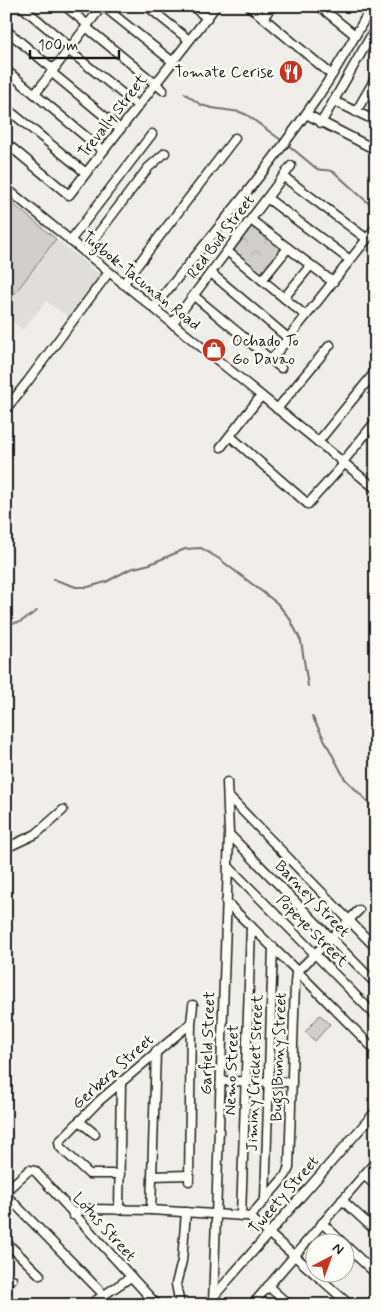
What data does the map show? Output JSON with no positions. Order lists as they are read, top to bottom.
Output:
{
  "streets": {
    "street": [
      "Trevally Street",
      "Red Bud Street",
      "Tugbok-Tacunan Road",
      "Barney Street",
      "Popeye Street",
      "Garfield Street",
      "Bugs Bunny Street",
      "Nemo Street",
      "Gerbera Street",
      "Jiminy Cricket Street",
      "Tweety Street",
      "Lotus Street"
    ]
  },
  "crossings": [
    ["Red Bud Street", "Tugbok-Tacunan Road"],
    ["Barney Street", "Garfield Street"],
    ["Barney Street", "Bugs Bunny Street"],
    ["Popeye Street", "Garfield Street"],
    ["Popeye Street", "Bugs Bunny Street"],
    ["Garfield Street", "Tweety Street"],
    ["Bugs Bunny Street", "Nemo Street"],
    ["Bugs Bunny Street", "Jiminy Cricket Street"]
  ],
  "places": {
    "restaurant": ["Tomate Cerise"],
    "shop": ["Ochado To Go Davao"]
  },
  "scale_bar": "100 m",
  "north": "top right"
}
